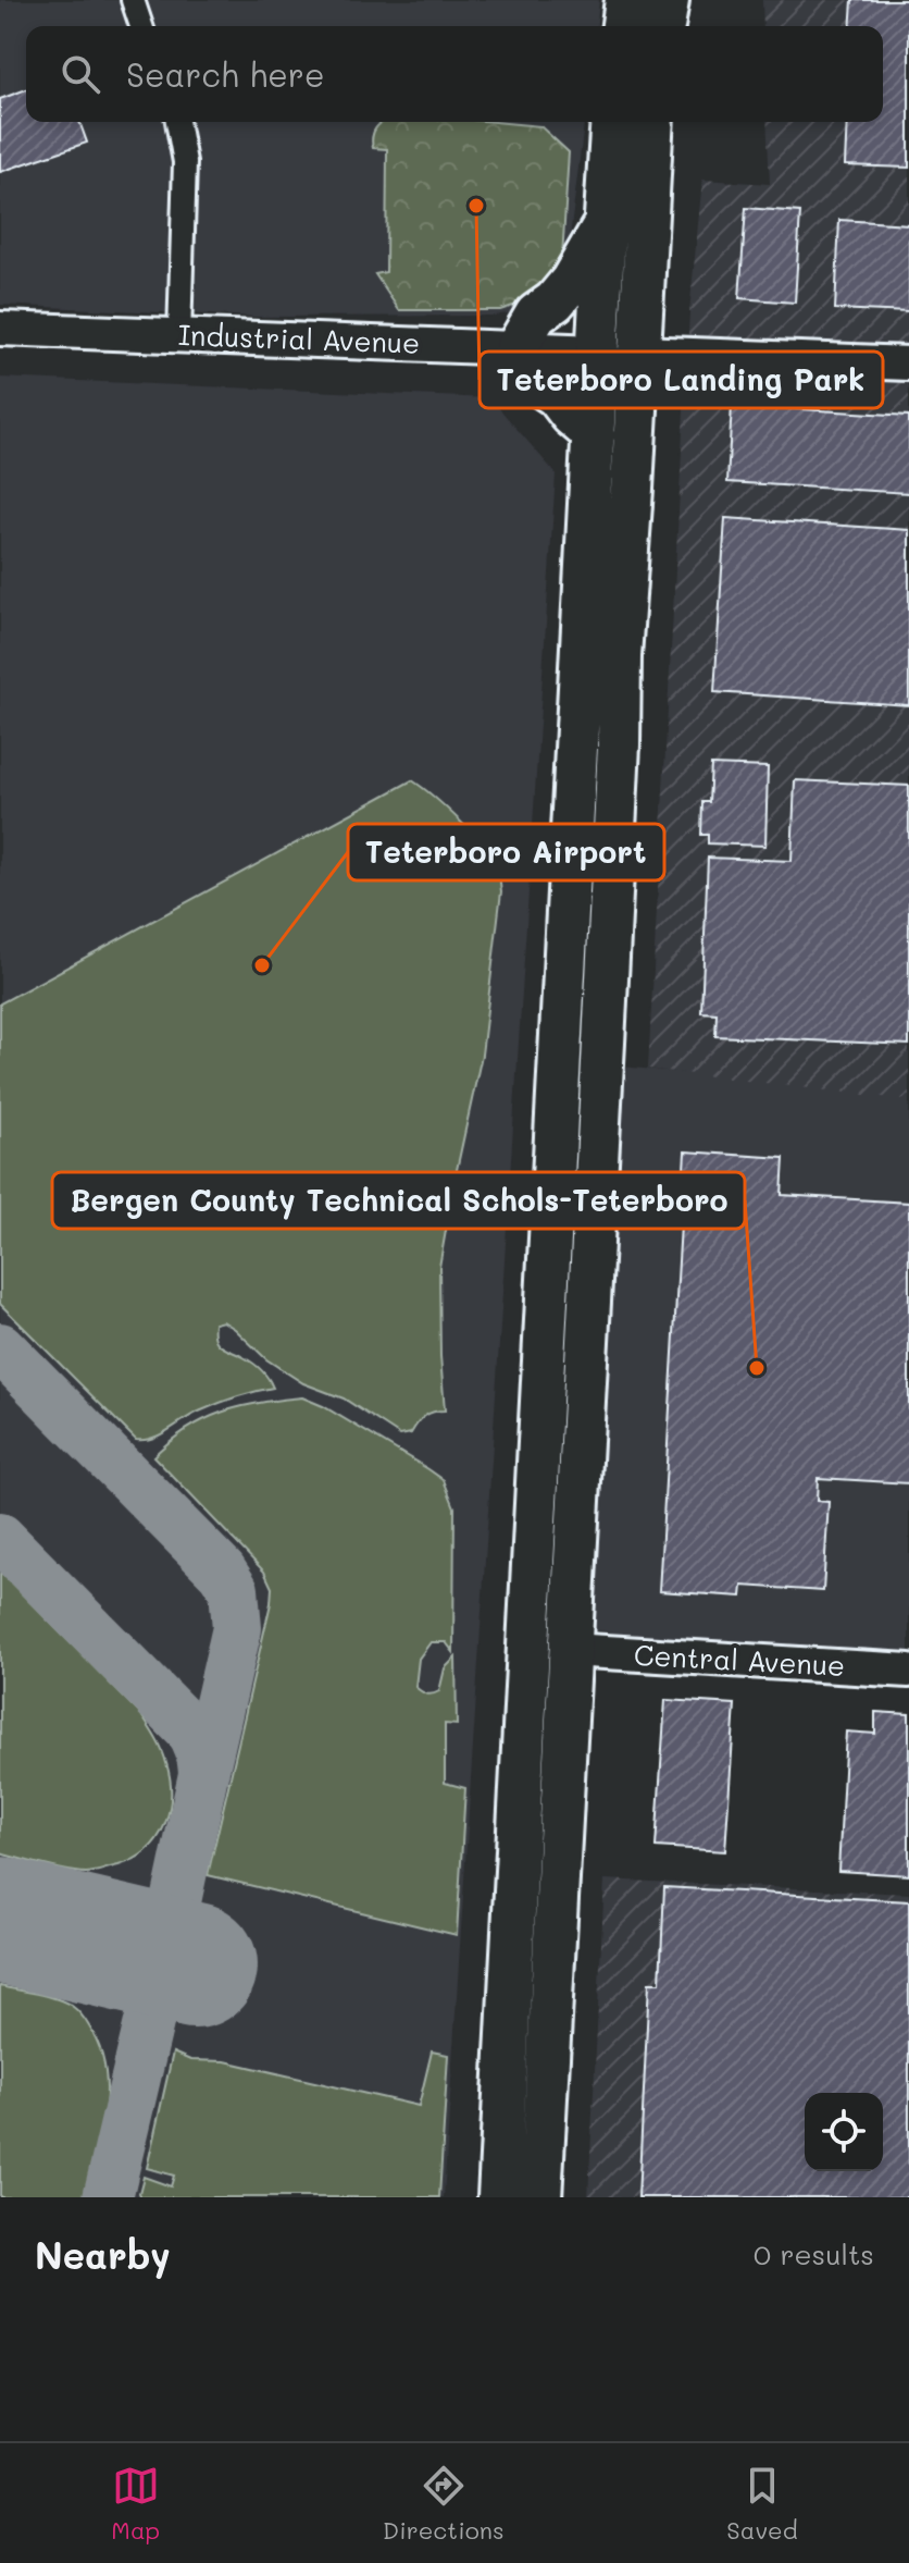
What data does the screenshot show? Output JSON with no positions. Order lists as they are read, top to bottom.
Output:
{
  "streets": {
    "street": ["Industrial Avenue", "Central Avenue"]
  },
  "places": ["Teterboro Landing Park", "Teterboro Airport", "Bergen County Technical Schols-Teterboro"],
  "page": {
    "search": "Search here",
    "heading": ["Nearby", "0 results"],
    "nav": ["Map", "Directions", "Saved"]
  }
}
